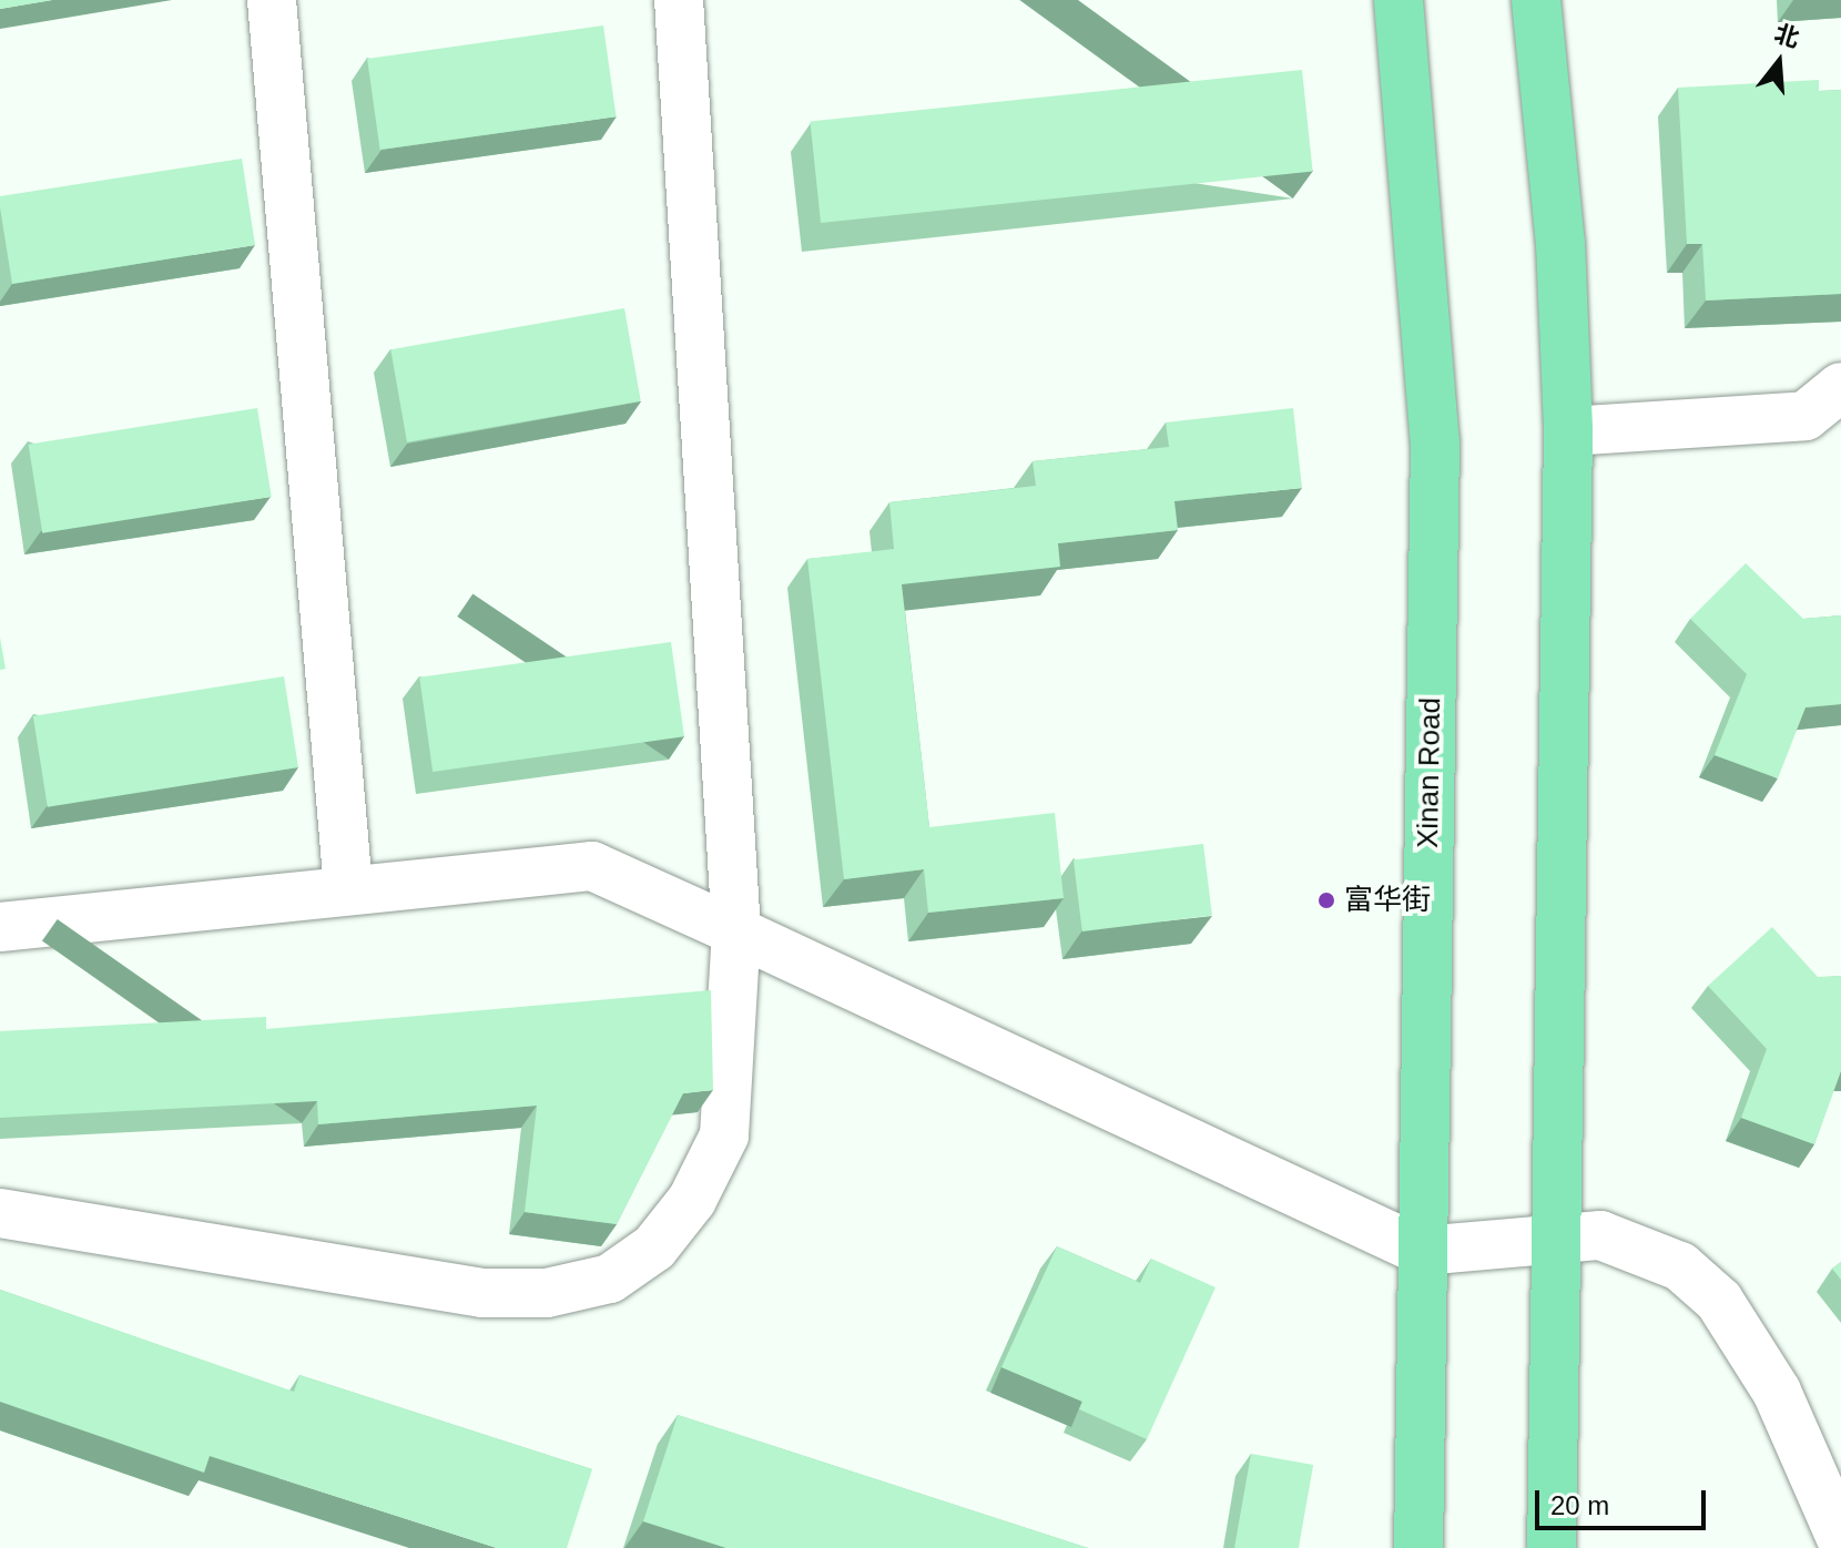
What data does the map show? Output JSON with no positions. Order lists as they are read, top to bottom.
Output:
{
  "streets": {
    "main road": ["Xinan Road"]
  },
  "places": ["富华街"],
  "scale_bar": "20 m",
  "north": "top"
}
